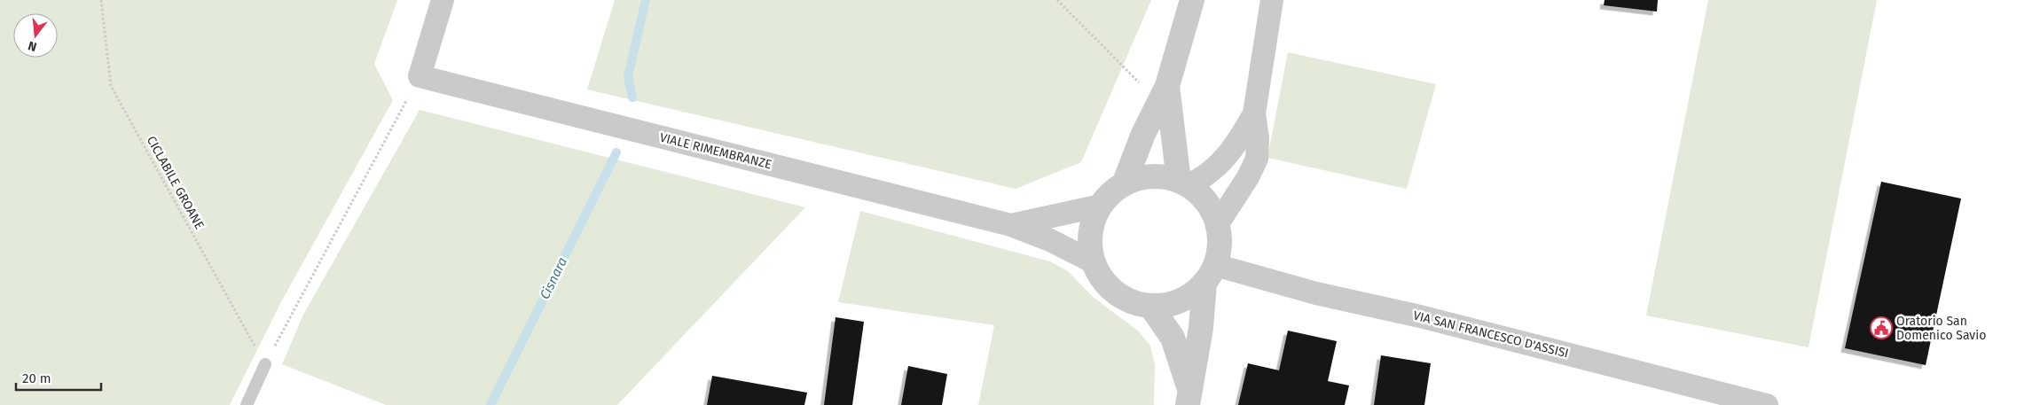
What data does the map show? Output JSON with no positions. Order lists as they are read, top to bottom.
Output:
{
  "streets": {
    "street": ["VIALE RIMEMBRANZE", "VIA SAN FRANCESCO D'ASSISI"],
    "path": ["CICLABILE GROANE"]
  },
  "crossings": [
    ["VIALE RIMEMBRANZE", "VIA SAN FRANCESCO D'ASSISI"]
  ],
  "water": ["Cisnara"],
  "places": {
    "public building": ["Oratorio San Domenico Savio"]
  },
  "scale_bar": "20 m",
  "north": "bottom"
}
